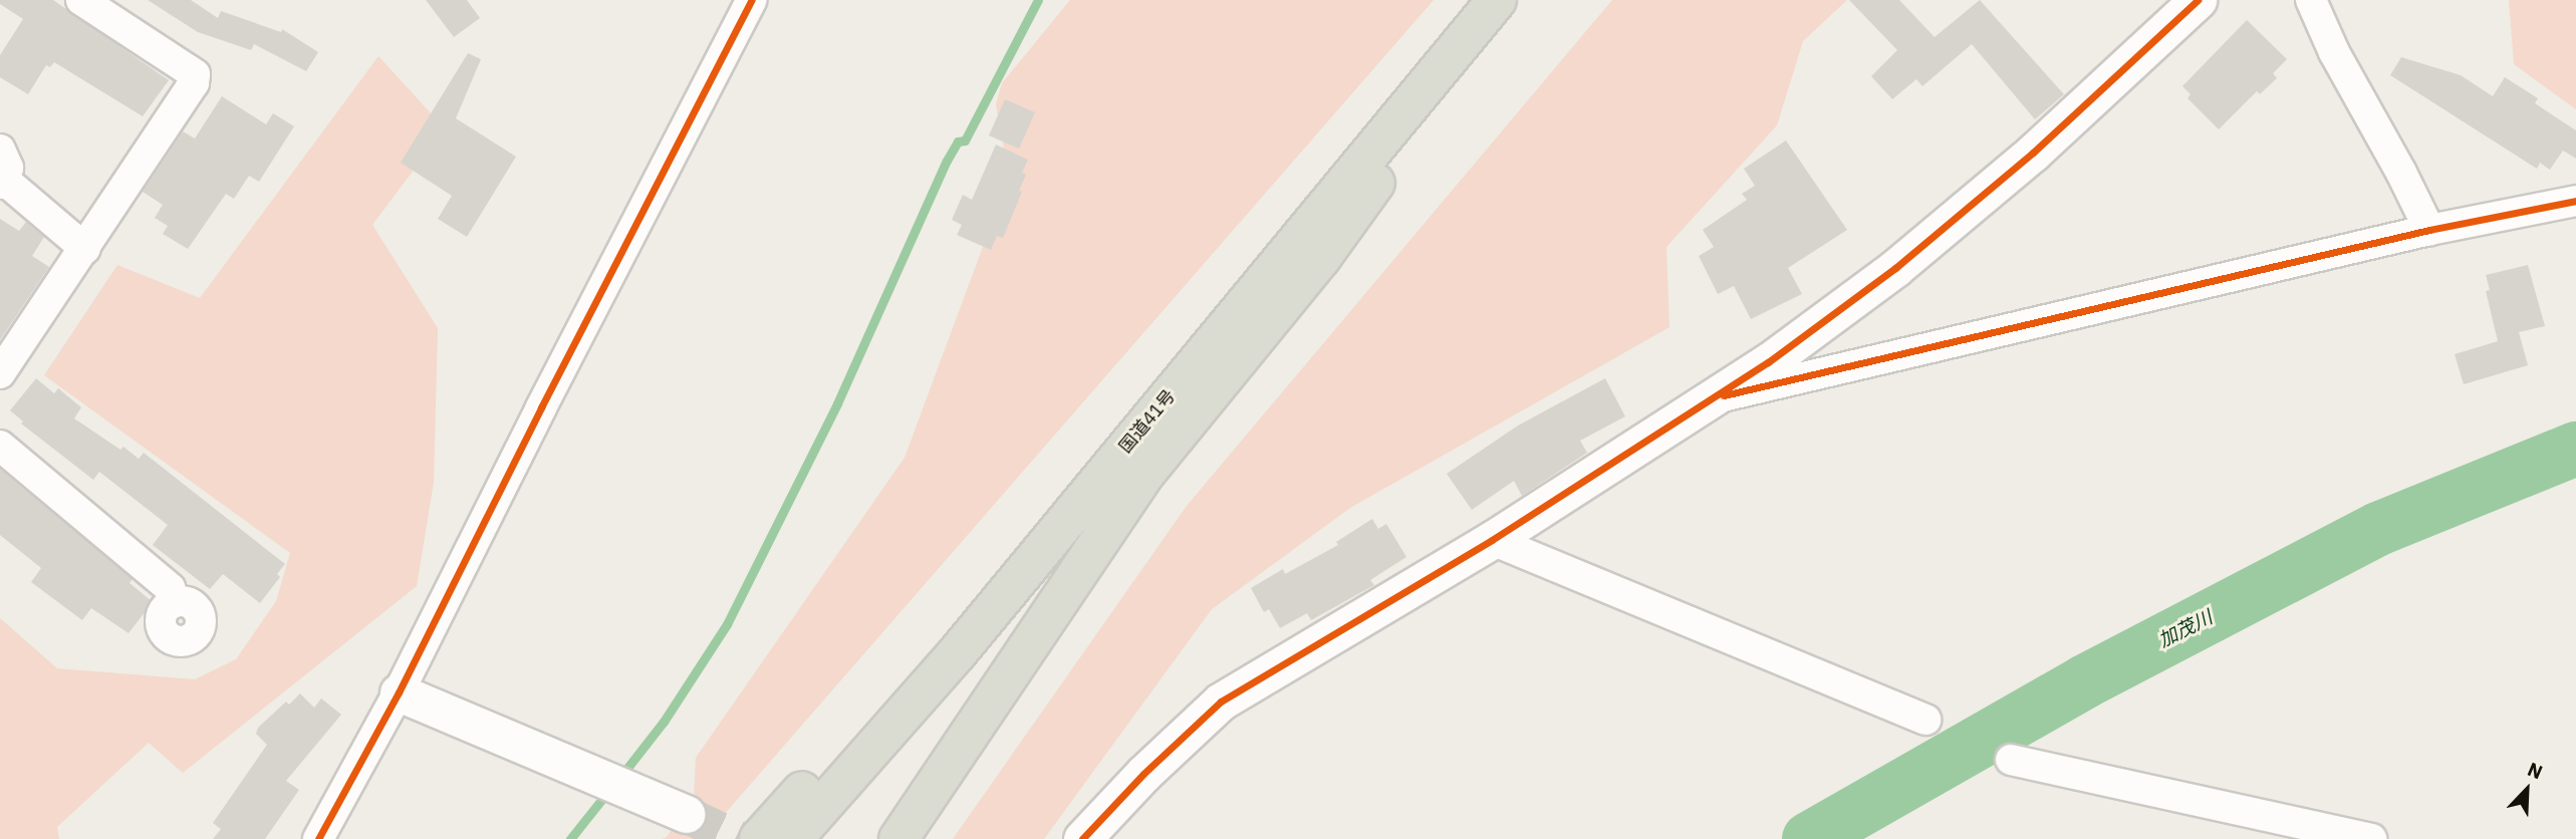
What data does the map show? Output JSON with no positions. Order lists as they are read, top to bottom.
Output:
{
  "streets": {
    "highway": ["国道41号"]
  },
  "water": ["加茂川"],
  "north": "top right"
}
